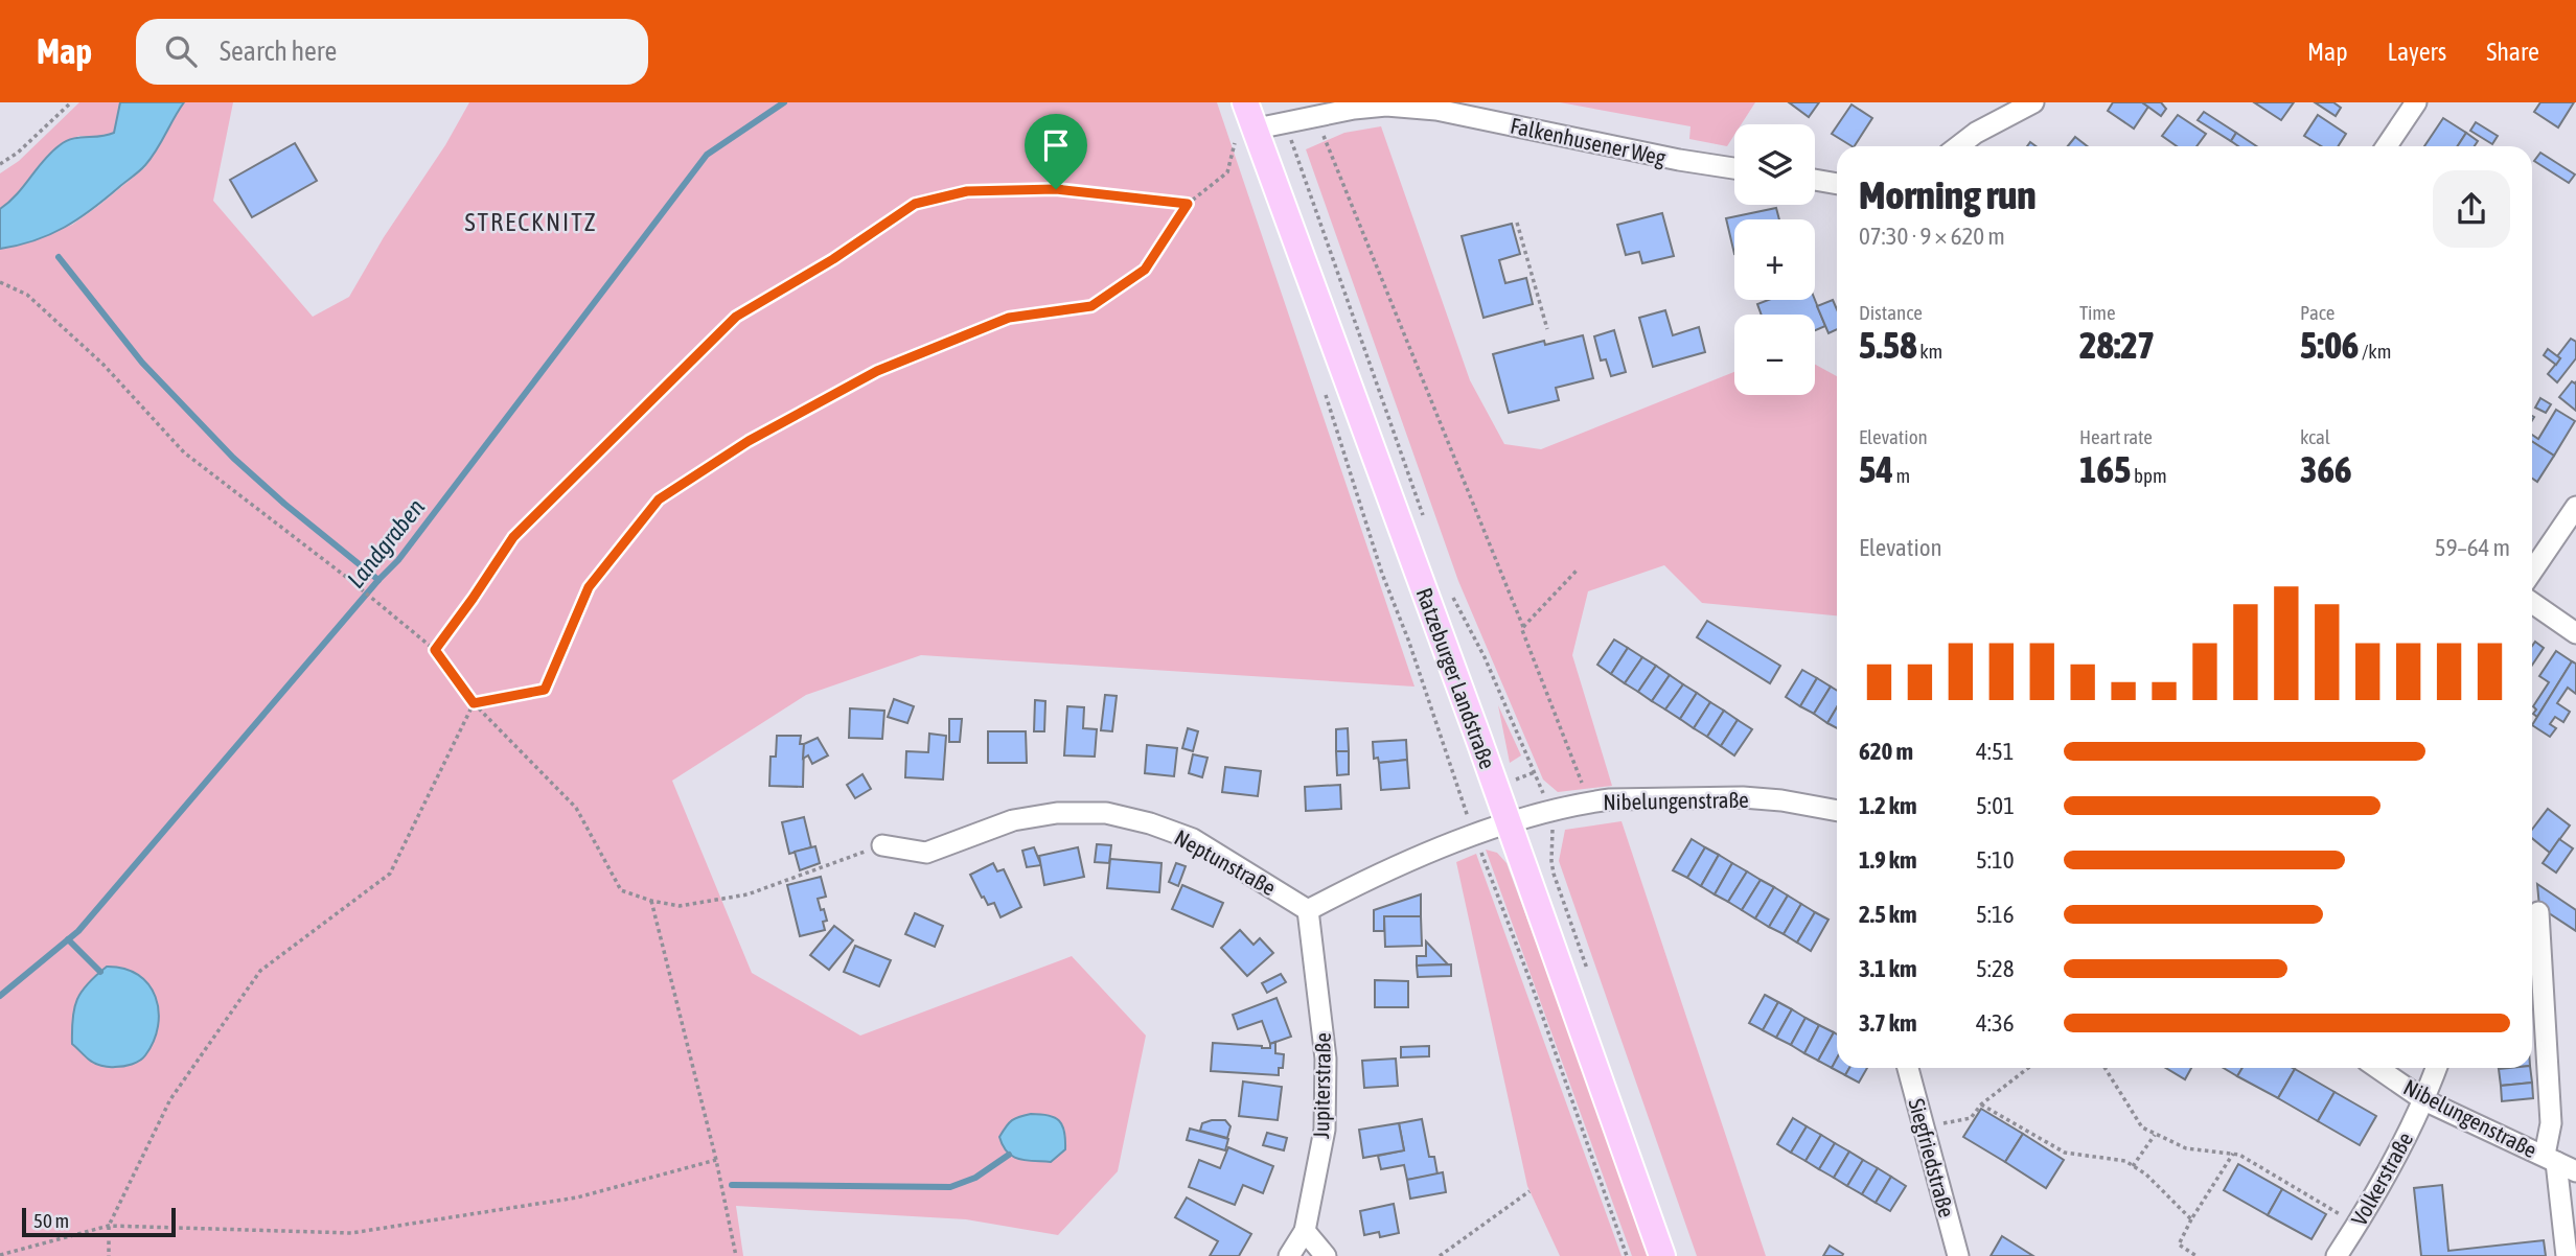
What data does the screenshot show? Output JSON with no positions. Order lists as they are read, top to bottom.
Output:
{
  "streets": {
    "main road": ["Ratzeburger Landstraße"],
    "street": [
      "Falkenhusener Weg",
      "Nibelungenstraße",
      "Neptunstraße",
      "Jupiterstraße",
      "Siegfriedstraße",
      "Volkerstraße"
    ]
  },
  "crossings": [
    ["Falkenhusener Weg", "Ratzeburger Landstraße"],
    ["Ratzeburger Landstraße", "Nibelungenstraße"],
    ["Nibelungenstraße", "Volkerstraße"],
    ["Neptunstraße", "Jupiterstraße"]
  ],
  "districts": ["STRECKNITZ"],
  "water": ["Landgraben"],
  "scale_bar": "50 m",
  "page": {
    "header": "Map",
    "search": "Search here",
    "nav": ["Map", "Layers", "Share"],
    "map_buttons": ["+", "−"],
    "heading": ["Morning run", "07:30 · 9 × 620 m"],
    "stats": [
      ["Distance", "5.58 km"],
      ["Time", "28:27"],
      ["Pace", "5:06 /km"],
      ["Elevation", "54 m"],
      ["Heart rate", "165 bpm"],
      ["kcal", "366"]
    ],
    "chart": ["Elevation", "59–64 m"],
    "list": [
      {
        "name": "620 m",
        "note": "4:51"
      },
      {
        "name": "1.2 km",
        "note": "5:01"
      },
      {
        "name": "1.9 km",
        "note": "5:10"
      },
      {
        "name": "2.5 km",
        "note": "5:16"
      },
      {
        "name": "3.1 km",
        "note": "5:28"
      },
      {
        "name": "3.7 km",
        "note": "4:36"
      }
    ],
    "scale": "50 m"
  }
}
